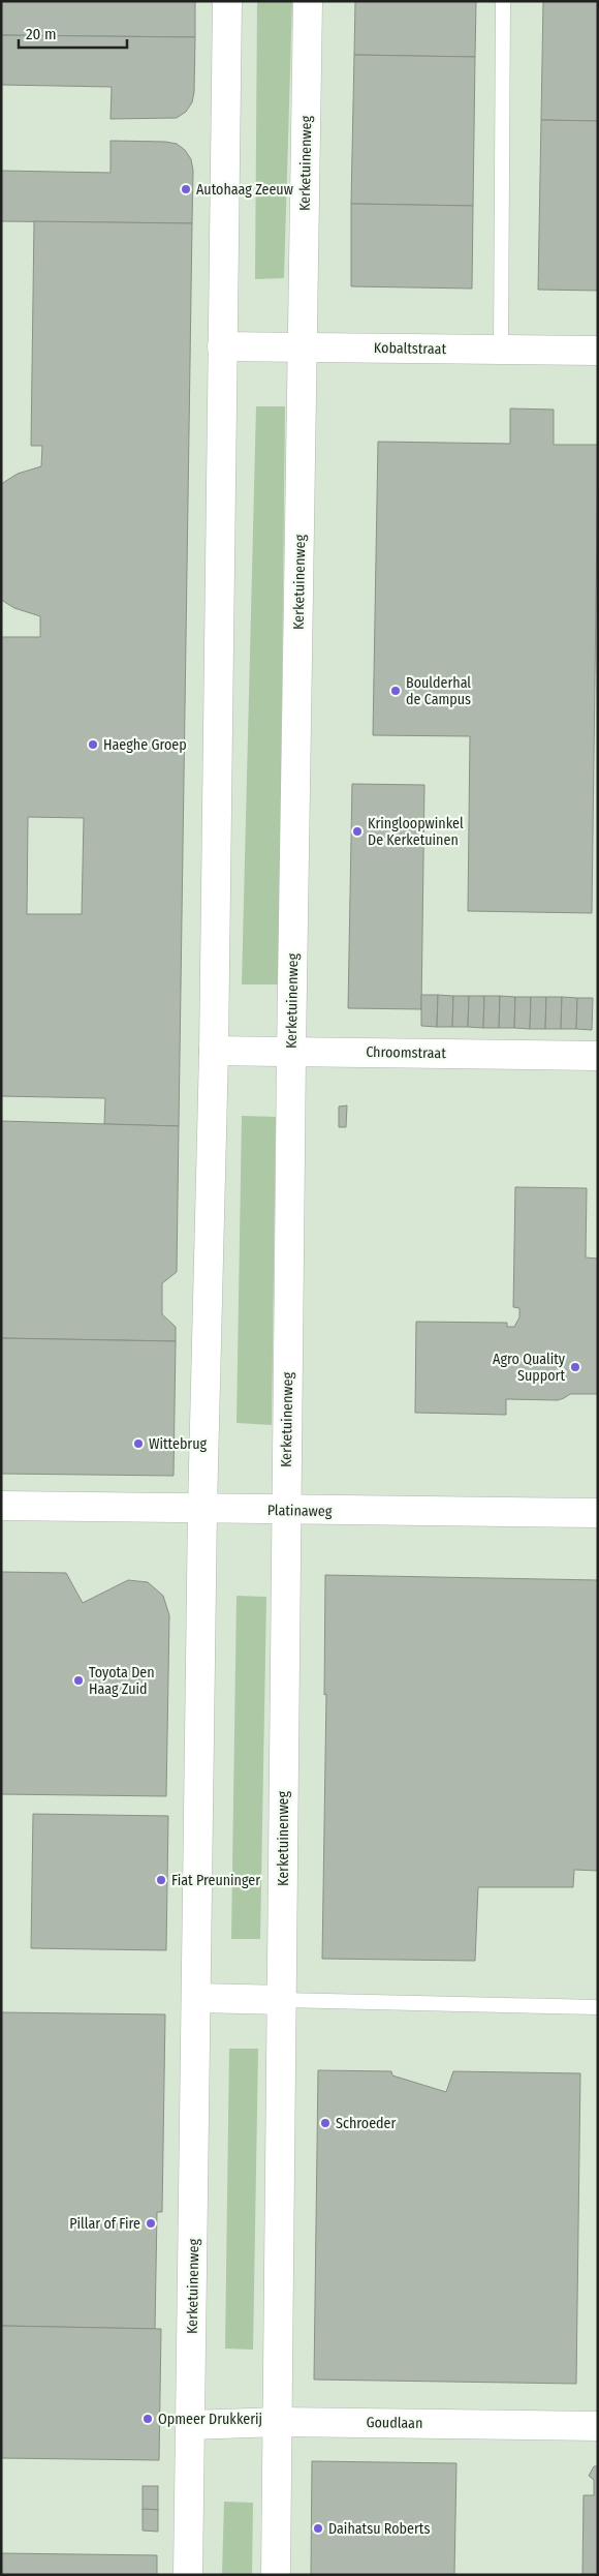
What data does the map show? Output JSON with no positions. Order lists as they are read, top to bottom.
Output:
{
  "streets": {
    "street": [
      "Kerketuinenweg",
      "Kobaltstraat",
      "Chroomstraat",
      "Platinaweg",
      "Goudlaan"
    ]
  },
  "crossings": [
    ["Kerketuinenweg", "Kobaltstraat"],
    ["Kerketuinenweg", "Chroomstraat"],
    ["Kerketuinenweg", "Platinaweg"],
    ["Kerketuinenweg", "Goudlaan"]
  ],
  "places": [
    "Autohaag Zeeuw",
    "Boulderhal de Campus",
    "Haeghe Groep",
    "Kringloopwinkel De Kerketuinen",
    "Agro Quality Support",
    "Wittebrug",
    "Toyota Den Haag Zuid",
    "Fiat Preuninger",
    "Schroeder",
    "Pillar of Fire",
    "Opmeer Drukkerij",
    "Daihatsu Roberts"
  ],
  "scale_bar": "20 m"
}
